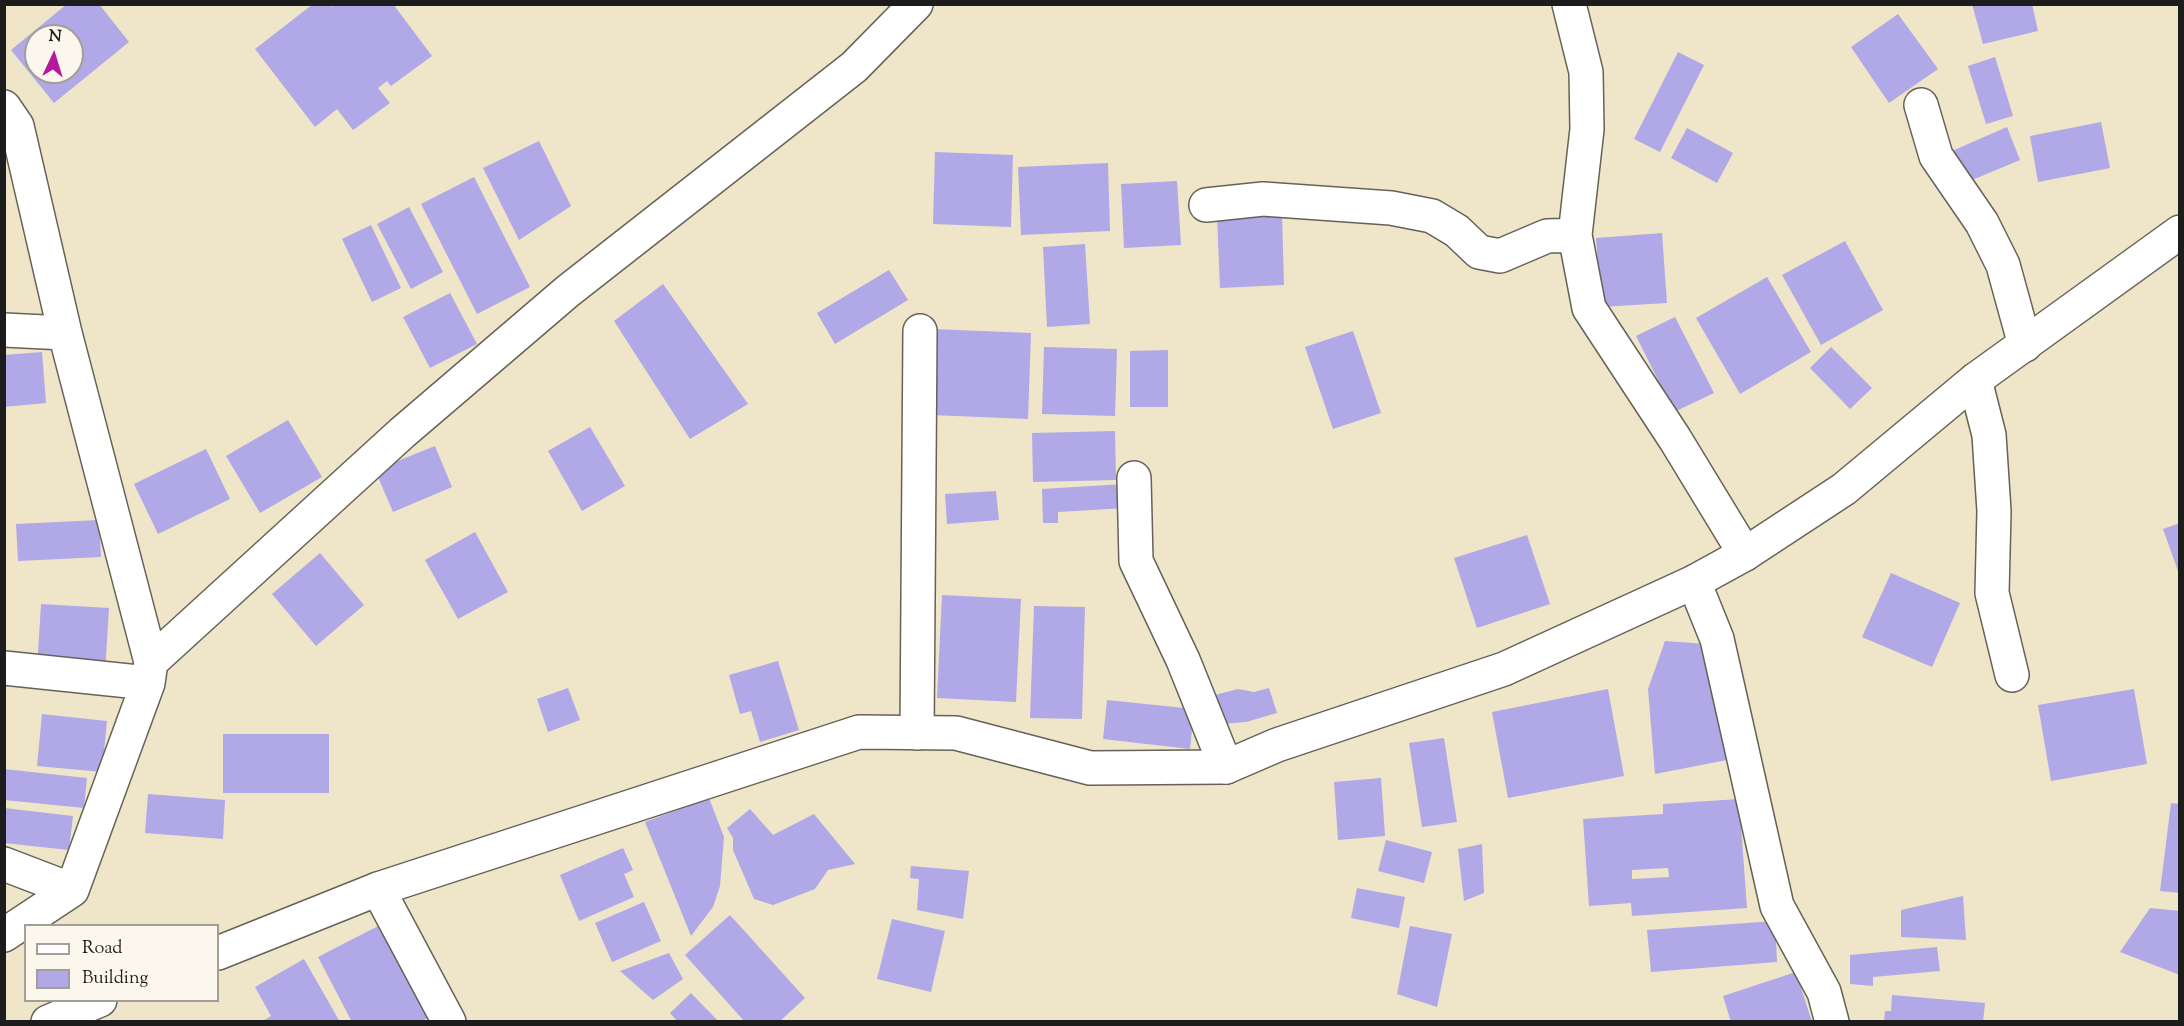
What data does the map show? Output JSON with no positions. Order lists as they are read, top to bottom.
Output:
{
  "legend": ["Road", "Building"],
  "north": "top"
}
